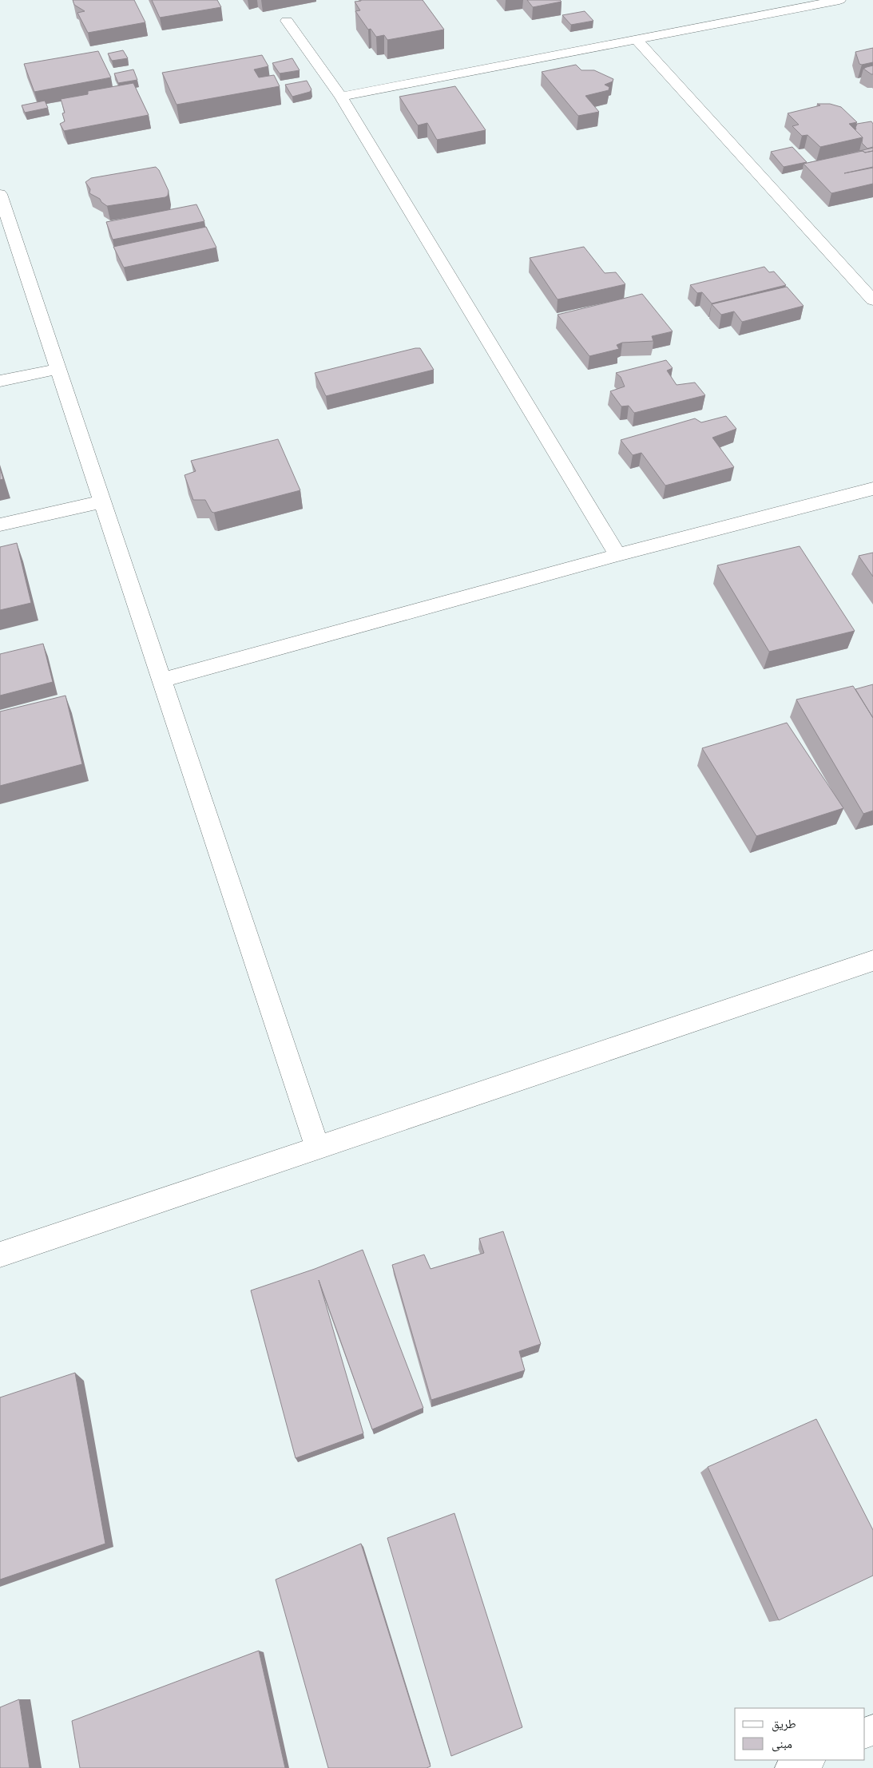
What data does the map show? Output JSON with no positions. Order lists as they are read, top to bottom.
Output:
{
  "legend": ["طريق", "مبنى"]
}
